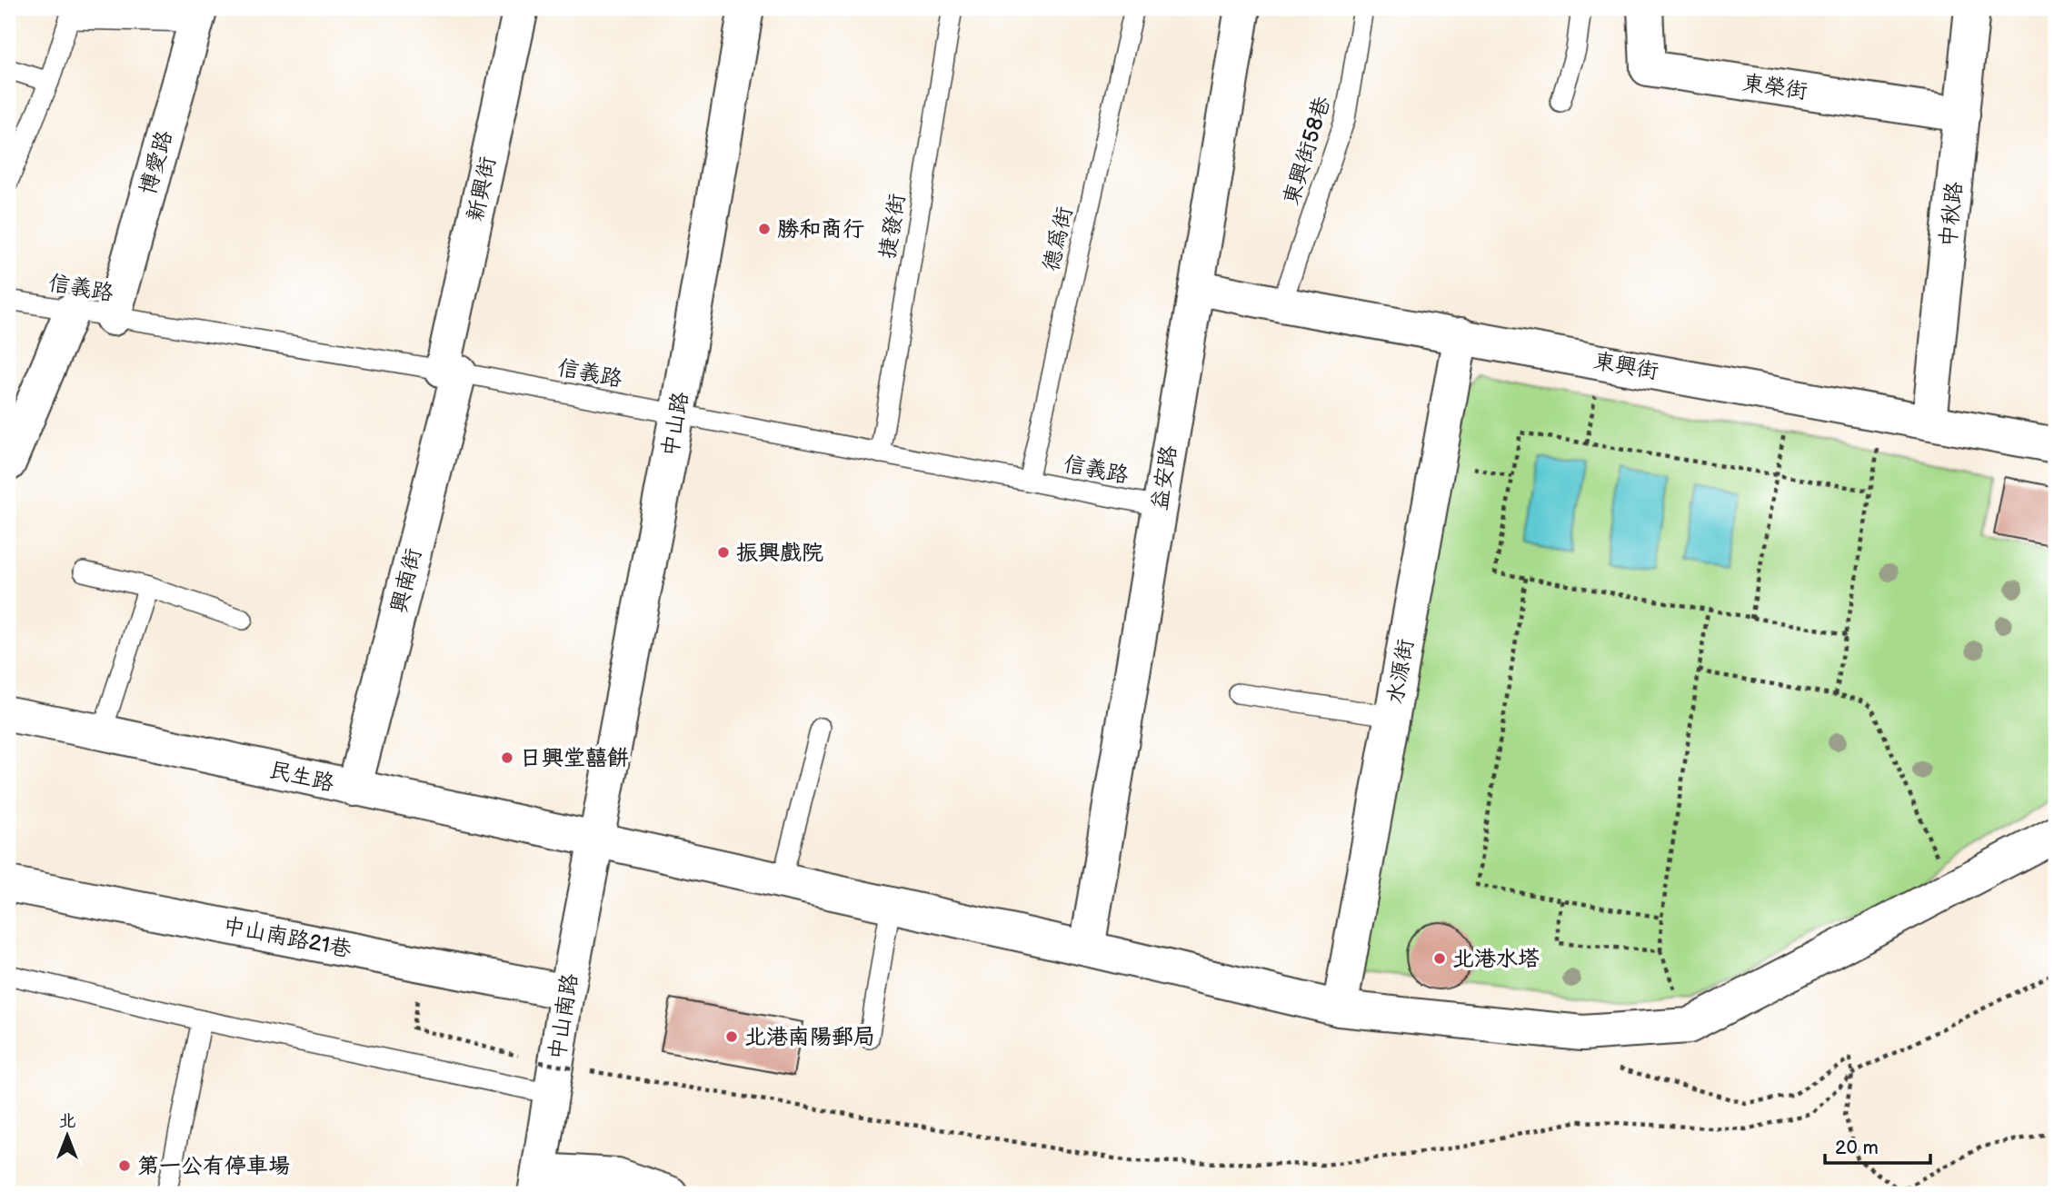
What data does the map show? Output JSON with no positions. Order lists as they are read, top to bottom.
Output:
{
  "streets": {
    "street": [
      "東榮街",
      "博愛路",
      "新興街",
      "中秋路",
      "東興街",
      "中山路",
      "益安路",
      "興南街",
      "水源街",
      "民生路",
      "中山南路21巷",
      "中山南路"
    ],
    "lane": [
      "東興街58巷",
      "捷發街",
      "德為街",
      "信義路"
    ]
  },
  "crossings": [
    ["東榮街", "中秋路"],
    ["東興街58巷", "東興街"],
    ["博愛路", "信義路"],
    ["新興街", "信義路"],
    ["新興街", "興南街"],
    ["中秋路", "東興街"],
    ["捷發街", "信義路"],
    ["德為街", "信義路"],
    ["信義路", "中山路"],
    ["信義路", "益安路"],
    ["信義路", "興南街"],
    ["東興街", "益安路"],
    ["東興街", "水源街"],
    ["中山路", "民生路"],
    ["中山路", "中山南路"],
    ["益安路", "民生路"],
    ["興南街", "民生路"],
    ["水源街", "民生路"],
    ["民生路", "中山南路"],
    ["中山南路21巷", "中山南路"]
  ],
  "places": [
    "勝和商行",
    "振興戲院",
    "日興堂囍餅",
    "北港水塔",
    "北港南陽郵局",
    "第一公有停車場"
  ],
  "scale_bar": "20 m",
  "north": "top"
}
